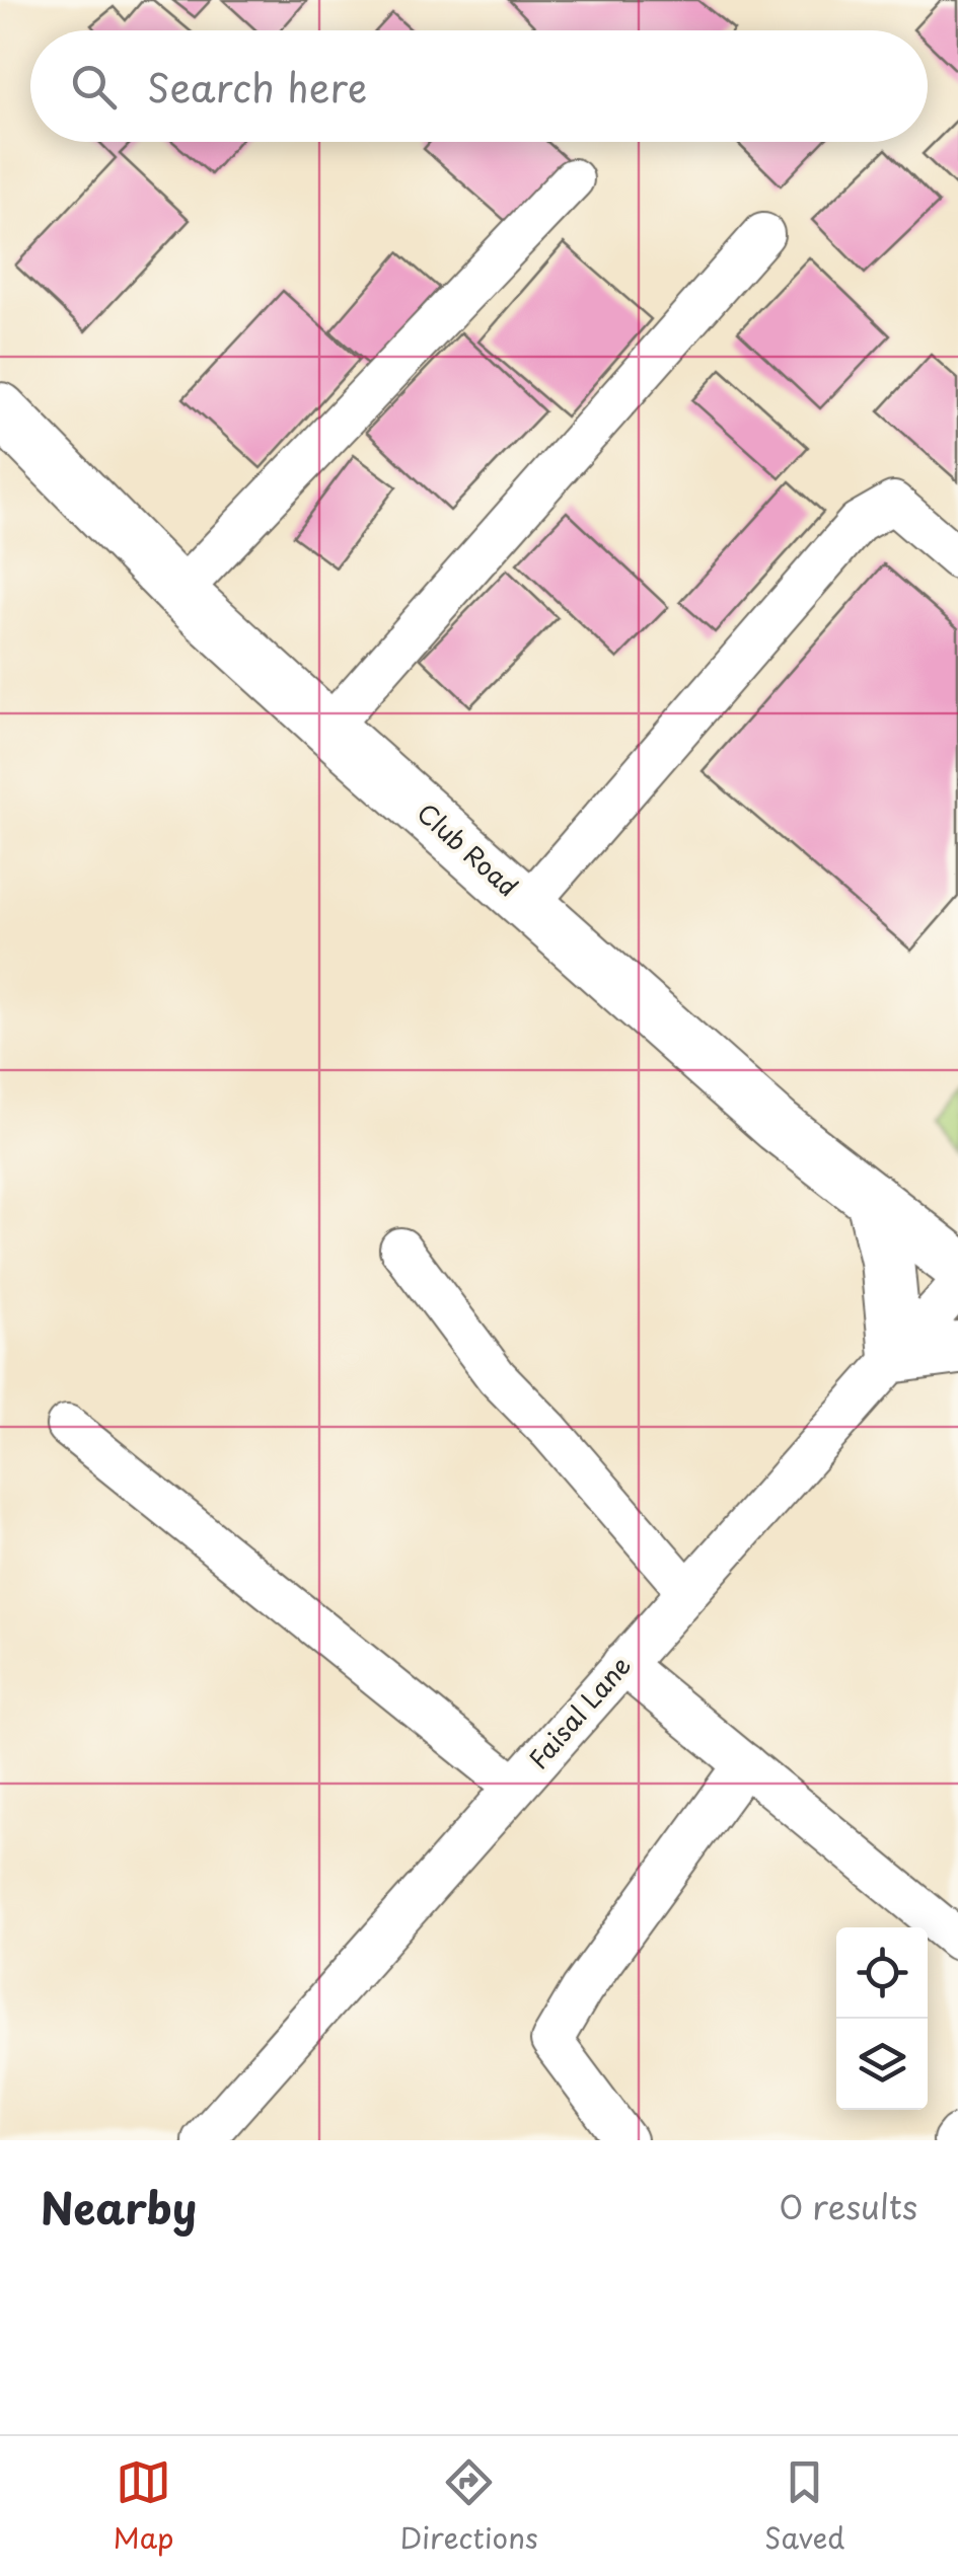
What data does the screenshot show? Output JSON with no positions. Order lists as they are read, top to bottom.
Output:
{
  "streets": {
    "main road": ["Club Road"],
    "street": ["Faisal Lane"]
  },
  "page": {
    "search": "Search here",
    "heading": ["Nearby", "0 results"],
    "nav": ["Map", "Directions", "Saved"]
  }
}
